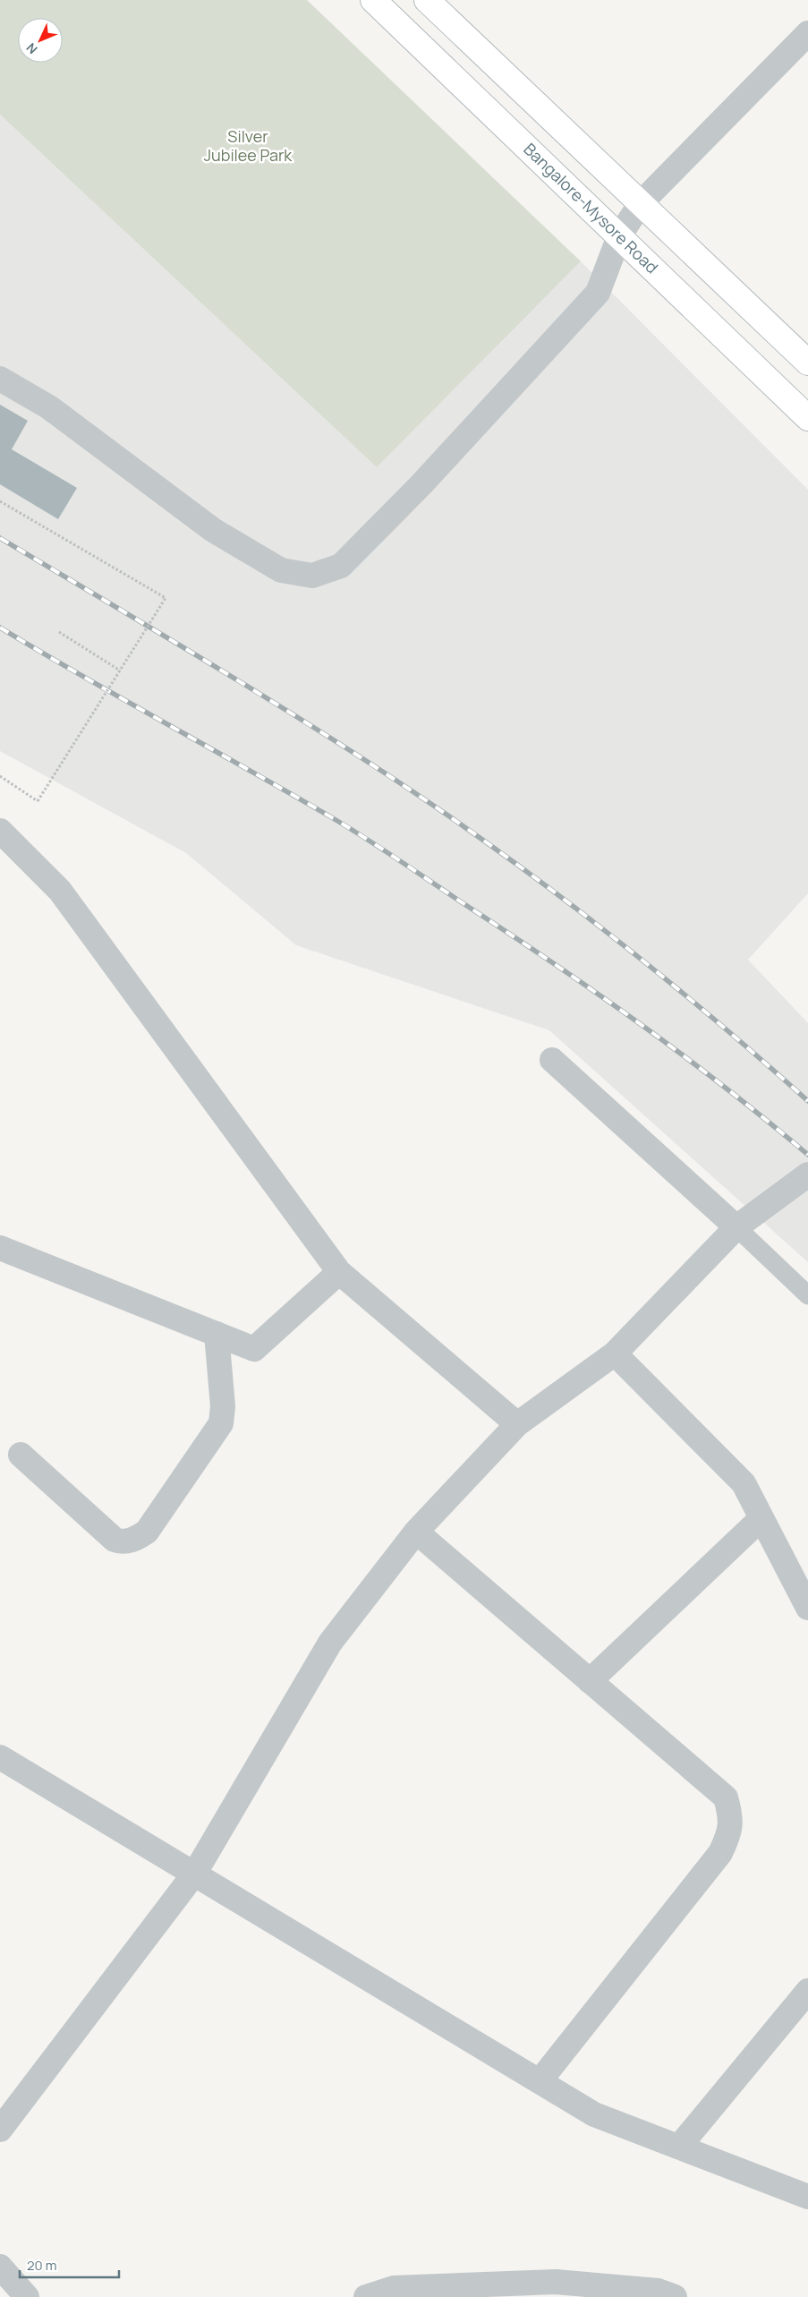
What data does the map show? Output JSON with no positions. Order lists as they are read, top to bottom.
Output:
{
  "streets": {
    "main road": ["Bangalore-Mysore Road"]
  },
  "parks": ["Silver Jubilee Park"],
  "scale_bar": "20 m",
  "north": "bottom left"
}
